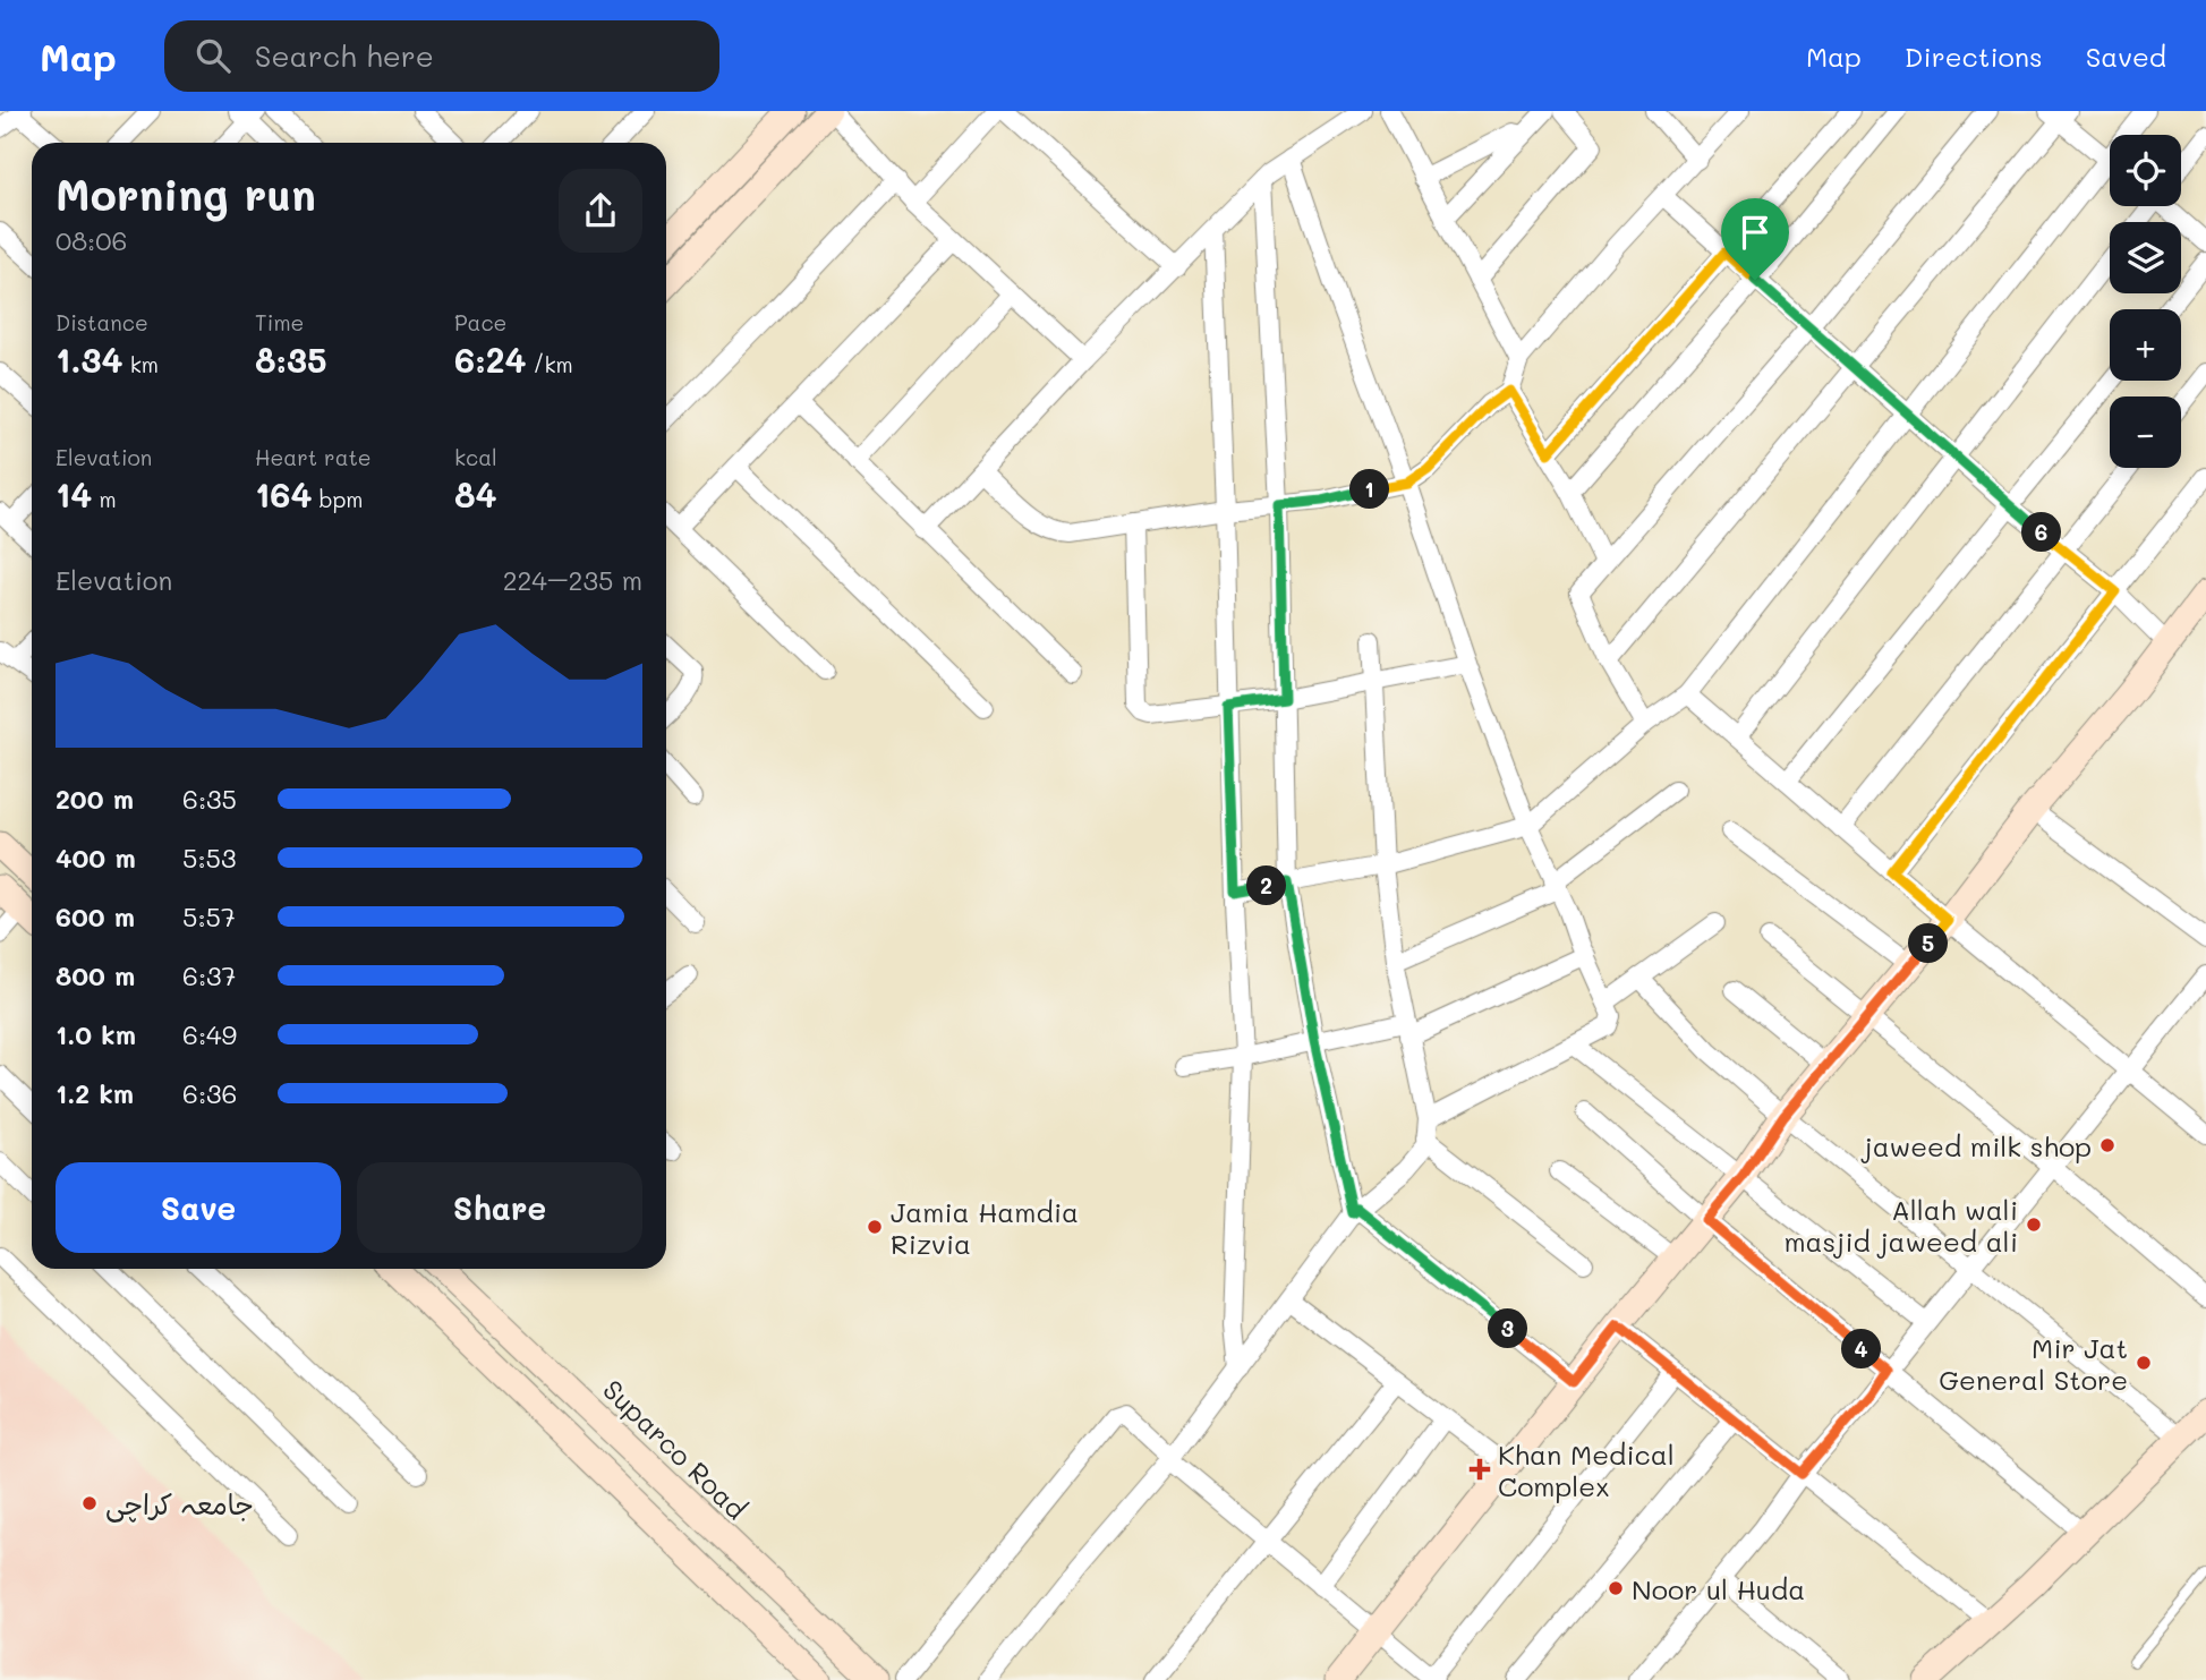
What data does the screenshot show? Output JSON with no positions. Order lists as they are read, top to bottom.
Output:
{
  "streets": {
    "street": ["Suparco Road"]
  },
  "places": {
    "other": [
      "jaweed milk shop",
      "Allah wali masjid jaweed ali",
      "Jamia Hamdia Rizvia",
      "Mir Jat General Store",
      "جامعہ کراچی",
      "Noor ul Huda"
    ],
    "health": ["Khan Medical Complex"]
  },
  "page": {
    "header": "Map",
    "search": "Search here",
    "nav": ["Map", "Directions", "Saved"],
    "map_buttons": ["+", "−"],
    "heading": ["Morning run", "08:06"],
    "stats": [
      ["Distance", "1.34 km"],
      ["Time", "8:35"],
      ["Pace", "6:24 /km"],
      ["Elevation", "14 m"],
      ["Heart rate", "164 bpm"],
      ["kcal", "84"]
    ],
    "pins": [
      "1",
      "6",
      "2",
      "5",
      "3",
      "4"
    ],
    "chart": ["Elevation", "224–235 m"],
    "list": [
      {
        "name": "200 m",
        "note": "6:35"
      },
      {
        "name": "400 m",
        "note": "5:53"
      },
      {
        "name": "600 m",
        "note": "5:57"
      },
      {
        "name": "800 m",
        "note": "6:37"
      },
      {
        "name": "1.0 km",
        "note": "6:49"
      },
      {
        "name": "1.2 km",
        "note": "6:36"
      }
    ],
    "buttons": ["Save", "Share"]
  }
}
